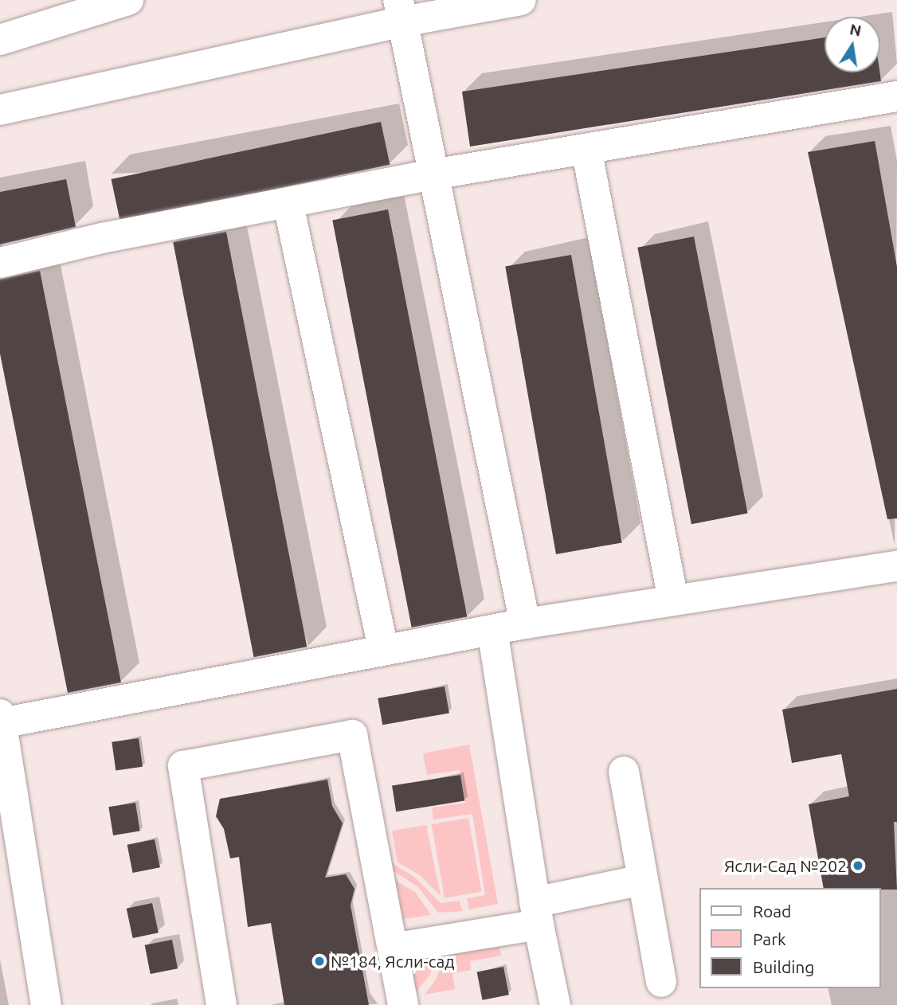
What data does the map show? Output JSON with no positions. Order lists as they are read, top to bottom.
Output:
{
  "places": ["Ясли-Сад №202", "№184, Ясли-сад"],
  "legend": ["Road", "Park", "Building"],
  "north": "top"
}
